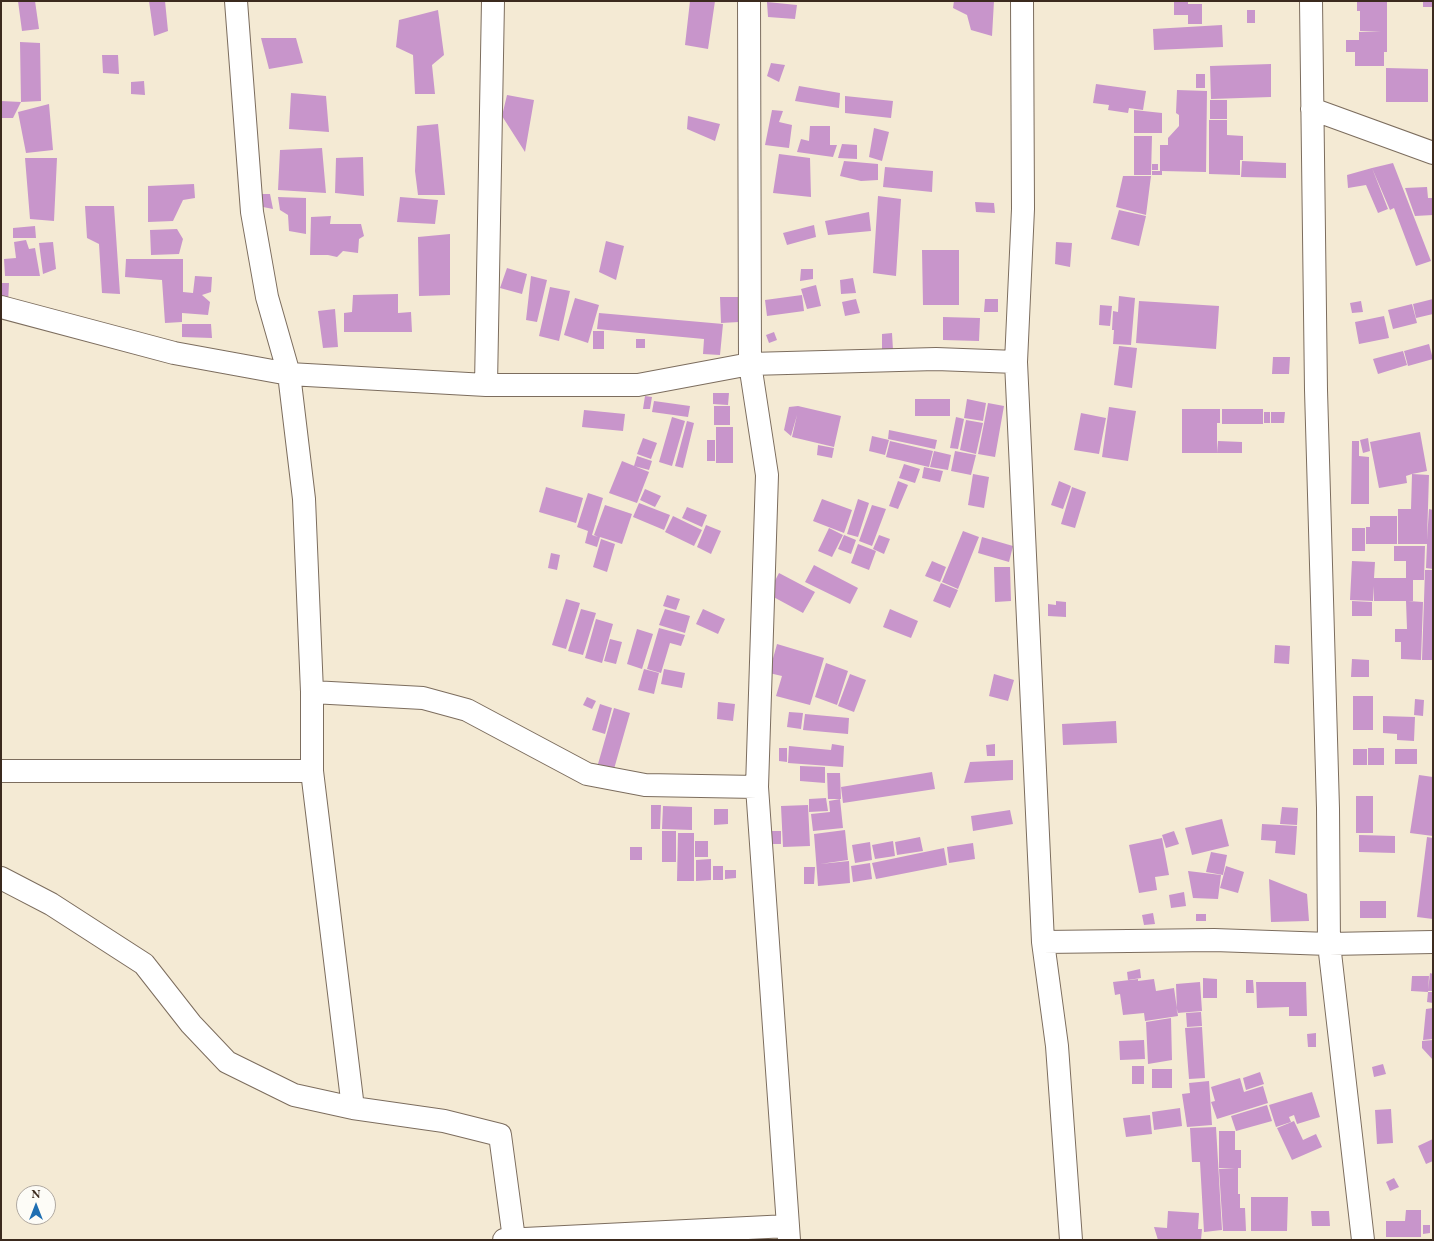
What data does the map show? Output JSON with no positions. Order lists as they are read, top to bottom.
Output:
{
  "north": "top"
}
